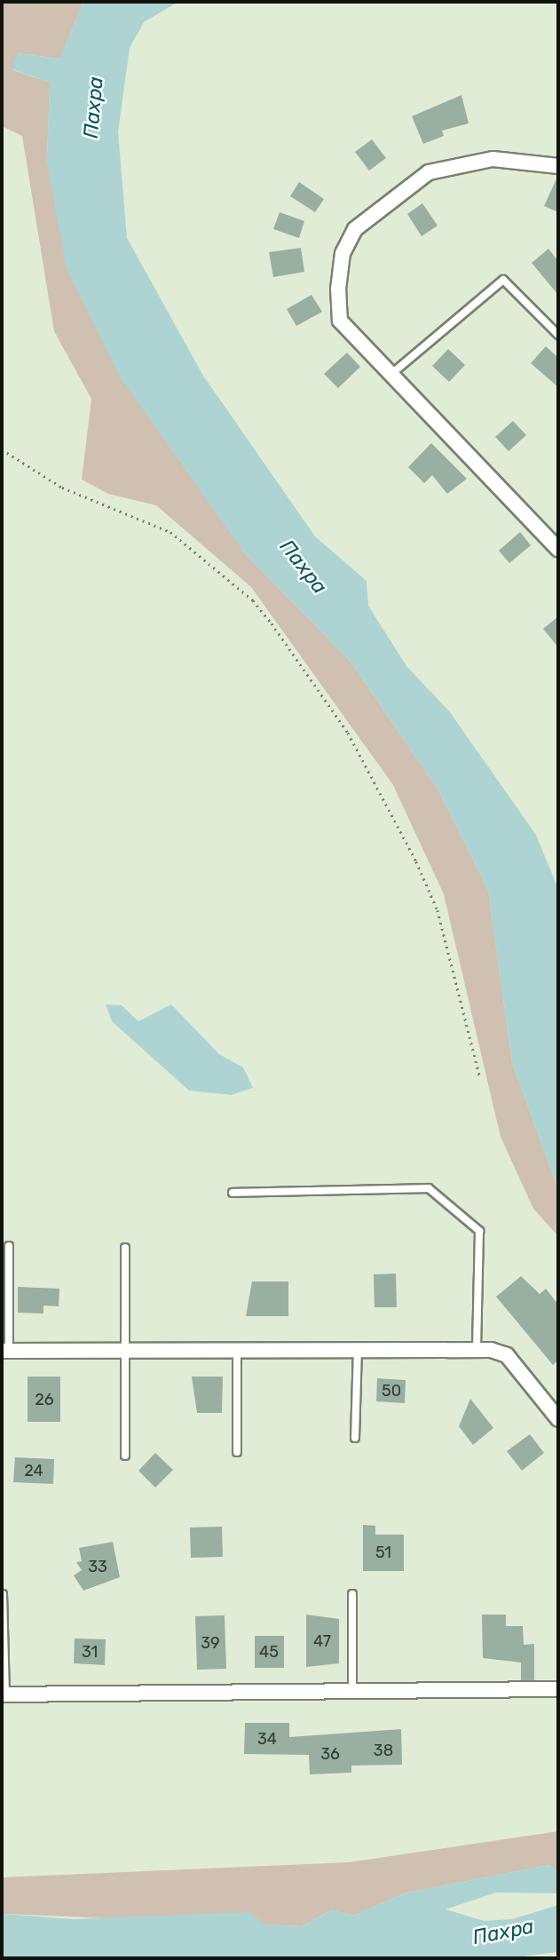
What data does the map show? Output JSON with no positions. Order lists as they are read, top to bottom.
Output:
{
  "water": ["Пахра"],
  "house_numbers": [
    "50",
    "26",
    "24",
    "51",
    "33",
    "47",
    "39",
    "31",
    "45",
    "34",
    "38",
    "36"
  ]
}
